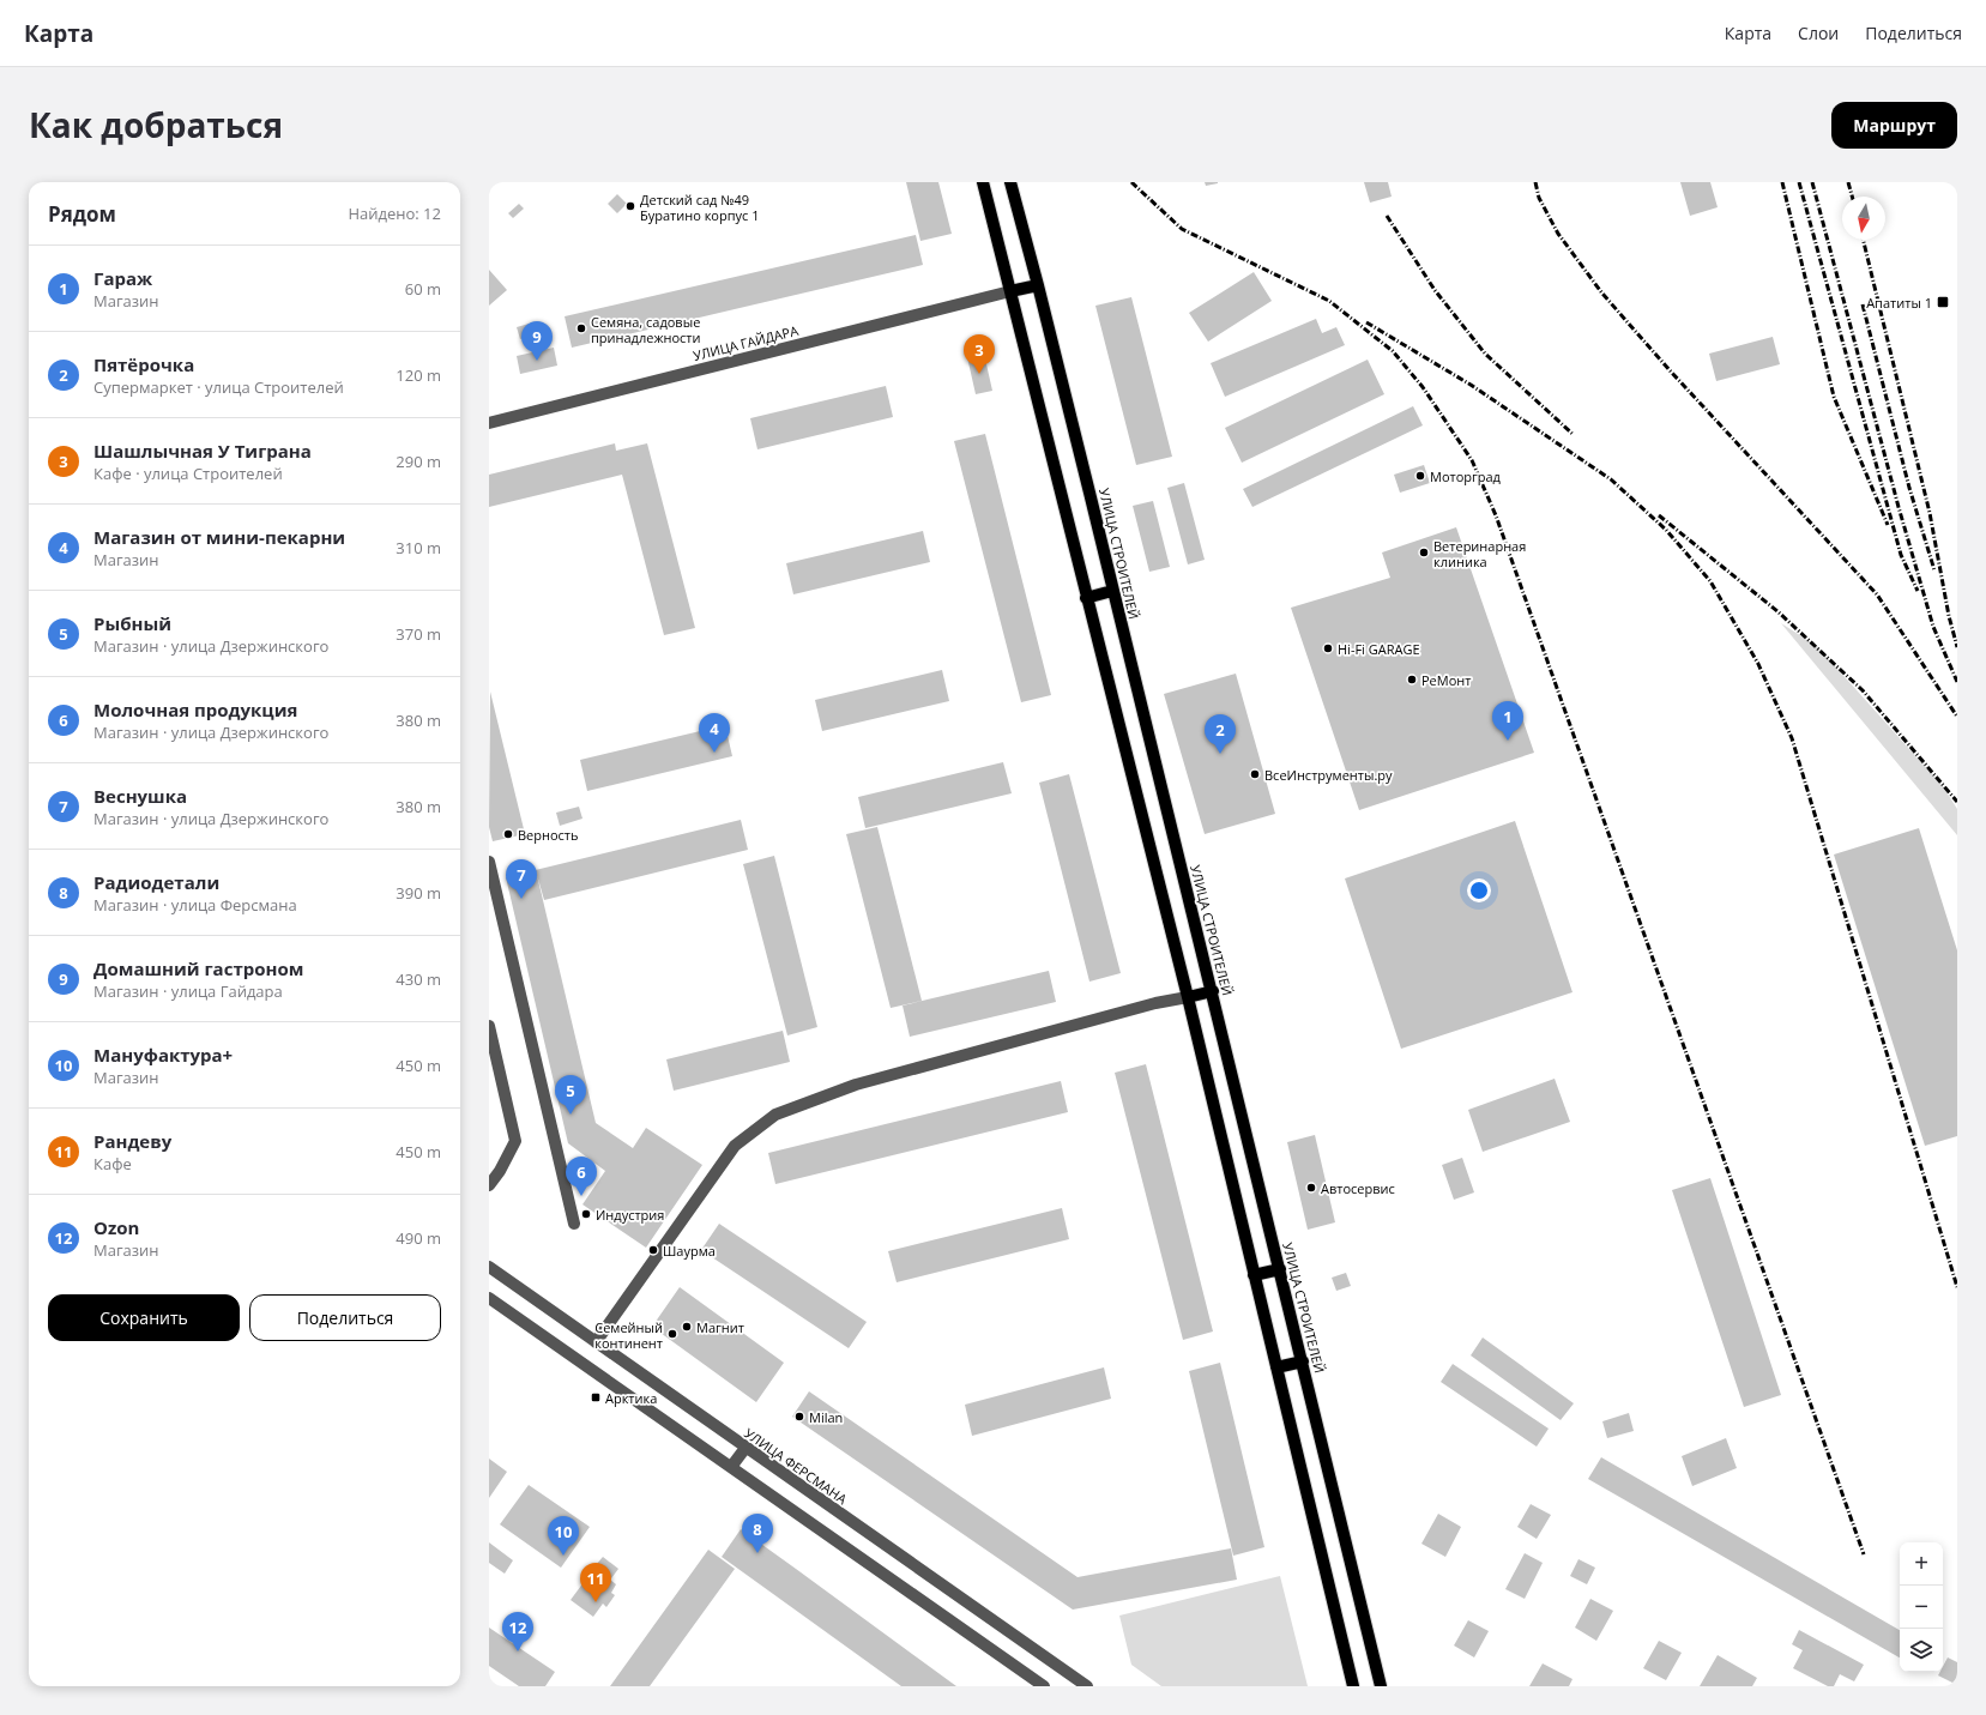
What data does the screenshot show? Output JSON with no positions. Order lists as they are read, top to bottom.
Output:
{
  "streets": {
    "main road": ["УЛИЦА СТРОИТЕЛЕЙ"],
    "street": ["УЛИЦА ГАЙДАРА", "УЛИЦА ФЕРСМАНА"]
  },
  "places": {
    "other": [
      "Детский сад №49 Буратино корпус 1",
      "Семяна, садовые принадлежности",
      "Моторград",
      "Ветеринарная клиника",
      "Hi-Fi GARAGE",
      "РеМонт",
      "ВсеИнструменты.ру",
      "Верность",
      "Автосервис",
      "Индустрия",
      "Шаурма",
      "Магнит",
      "Семейный континент",
      "Milan"
    ],
    "transit": ["Апатиты 1", "Арктика"]
  },
  "north": "bottom",
  "page": {
    "header": "Карта",
    "nav": ["Карта", "Слои", "Поделиться"],
    "title": "Как добраться",
    "buttons": [
      "Маршрут",
      ["Сохранить", "Поделиться"]
    ],
    "heading": ["Рядом", "Найдено: 12"],
    "list": [
      {
        "mark": "1",
        "name": "Гараж",
        "note": "Магазин",
        "value": "60 m"
      },
      {
        "mark": "2",
        "name": "Пятёрочка",
        "note": "Супермаркет · улица Строителей",
        "value": "120 m"
      },
      {
        "mark": "3",
        "name": "Шашлычная У Тиграна",
        "note": "Кафе · улица Строителей",
        "value": "290 m"
      },
      {
        "mark": "4",
        "name": "Магазин от мини-пекарни",
        "note": "Магазин",
        "value": "310 m"
      },
      {
        "mark": "5",
        "name": "Рыбный",
        "note": "Магазин · улица Дзержинского",
        "value": "370 m"
      },
      {
        "mark": "6",
        "name": "Молочная продукция",
        "note": "Магазин · улица Дзержинского",
        "value": "380 m"
      },
      {
        "mark": "7",
        "name": "Веснушка",
        "note": "Магазин · улица Дзержинского",
        "value": "380 m"
      },
      {
        "mark": "8",
        "name": "Радиодетали",
        "note": "Магазин · улица Ферсмана",
        "value": "390 m"
      },
      {
        "mark": "9",
        "name": "Домашний гастроном",
        "note": "Магазин · улица Гайдара",
        "value": "430 m"
      },
      {
        "mark": "10",
        "name": "Мануфактура+",
        "note": "Магазин",
        "value": "450 m"
      },
      {
        "mark": "11",
        "name": "Рандеву",
        "note": "Кафе",
        "value": "450 m"
      },
      {
        "mark": "12",
        "name": "Ozon",
        "note": "Магазин",
        "value": "490 m"
      }
    ],
    "pins": [
      "9",
      "3",
      "1",
      "4",
      "2",
      "7",
      "5",
      "6",
      "8",
      "10",
      "11",
      "12"
    ],
    "map_buttons": ["+", "−"]
  }
}
